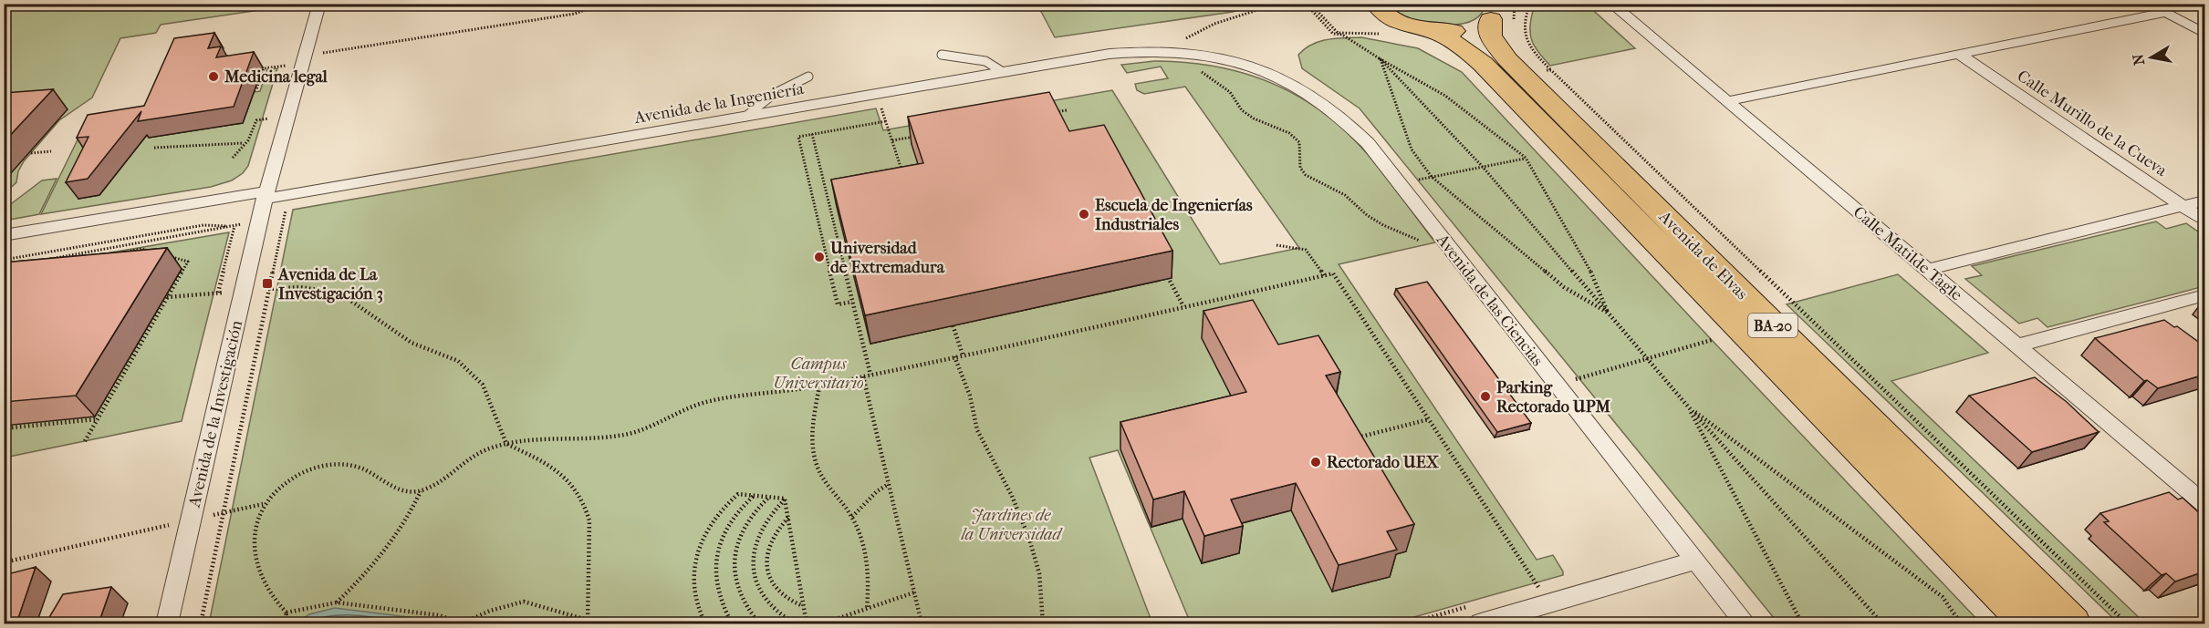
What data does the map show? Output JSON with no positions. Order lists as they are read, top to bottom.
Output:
{
  "streets": {
    "highway": ["Avenida de Elvas", "BA-20"],
    "street": [
      "Avenida de la Ingeniería",
      "Calle Murillo de la Cueva",
      "Calle Matilde Tagle",
      "Avenida de las Ciencias",
      "Avenida de la Investigación"
    ]
  },
  "crossings": [
    ["Avenida de la Ingeniería", "Avenida de las Ciencias"],
    ["Avenida de la Ingeniería", "Avenida de la Investigación"],
    ["Avenida de Elvas", "BA-20"]
  ],
  "parks": ["Campus Universitario", "Jardines de la Universidad"],
  "places": {
    "other": [
      "Medicina legal",
      "Escuela de Ingenierías Industriales",
      "Universidad de Extremadura",
      "Parking Rectorado UPM",
      "Rectorado UEX"
    ],
    "transit": ["Avenida de La Investigación 3"]
  },
  "north": "left"
}
